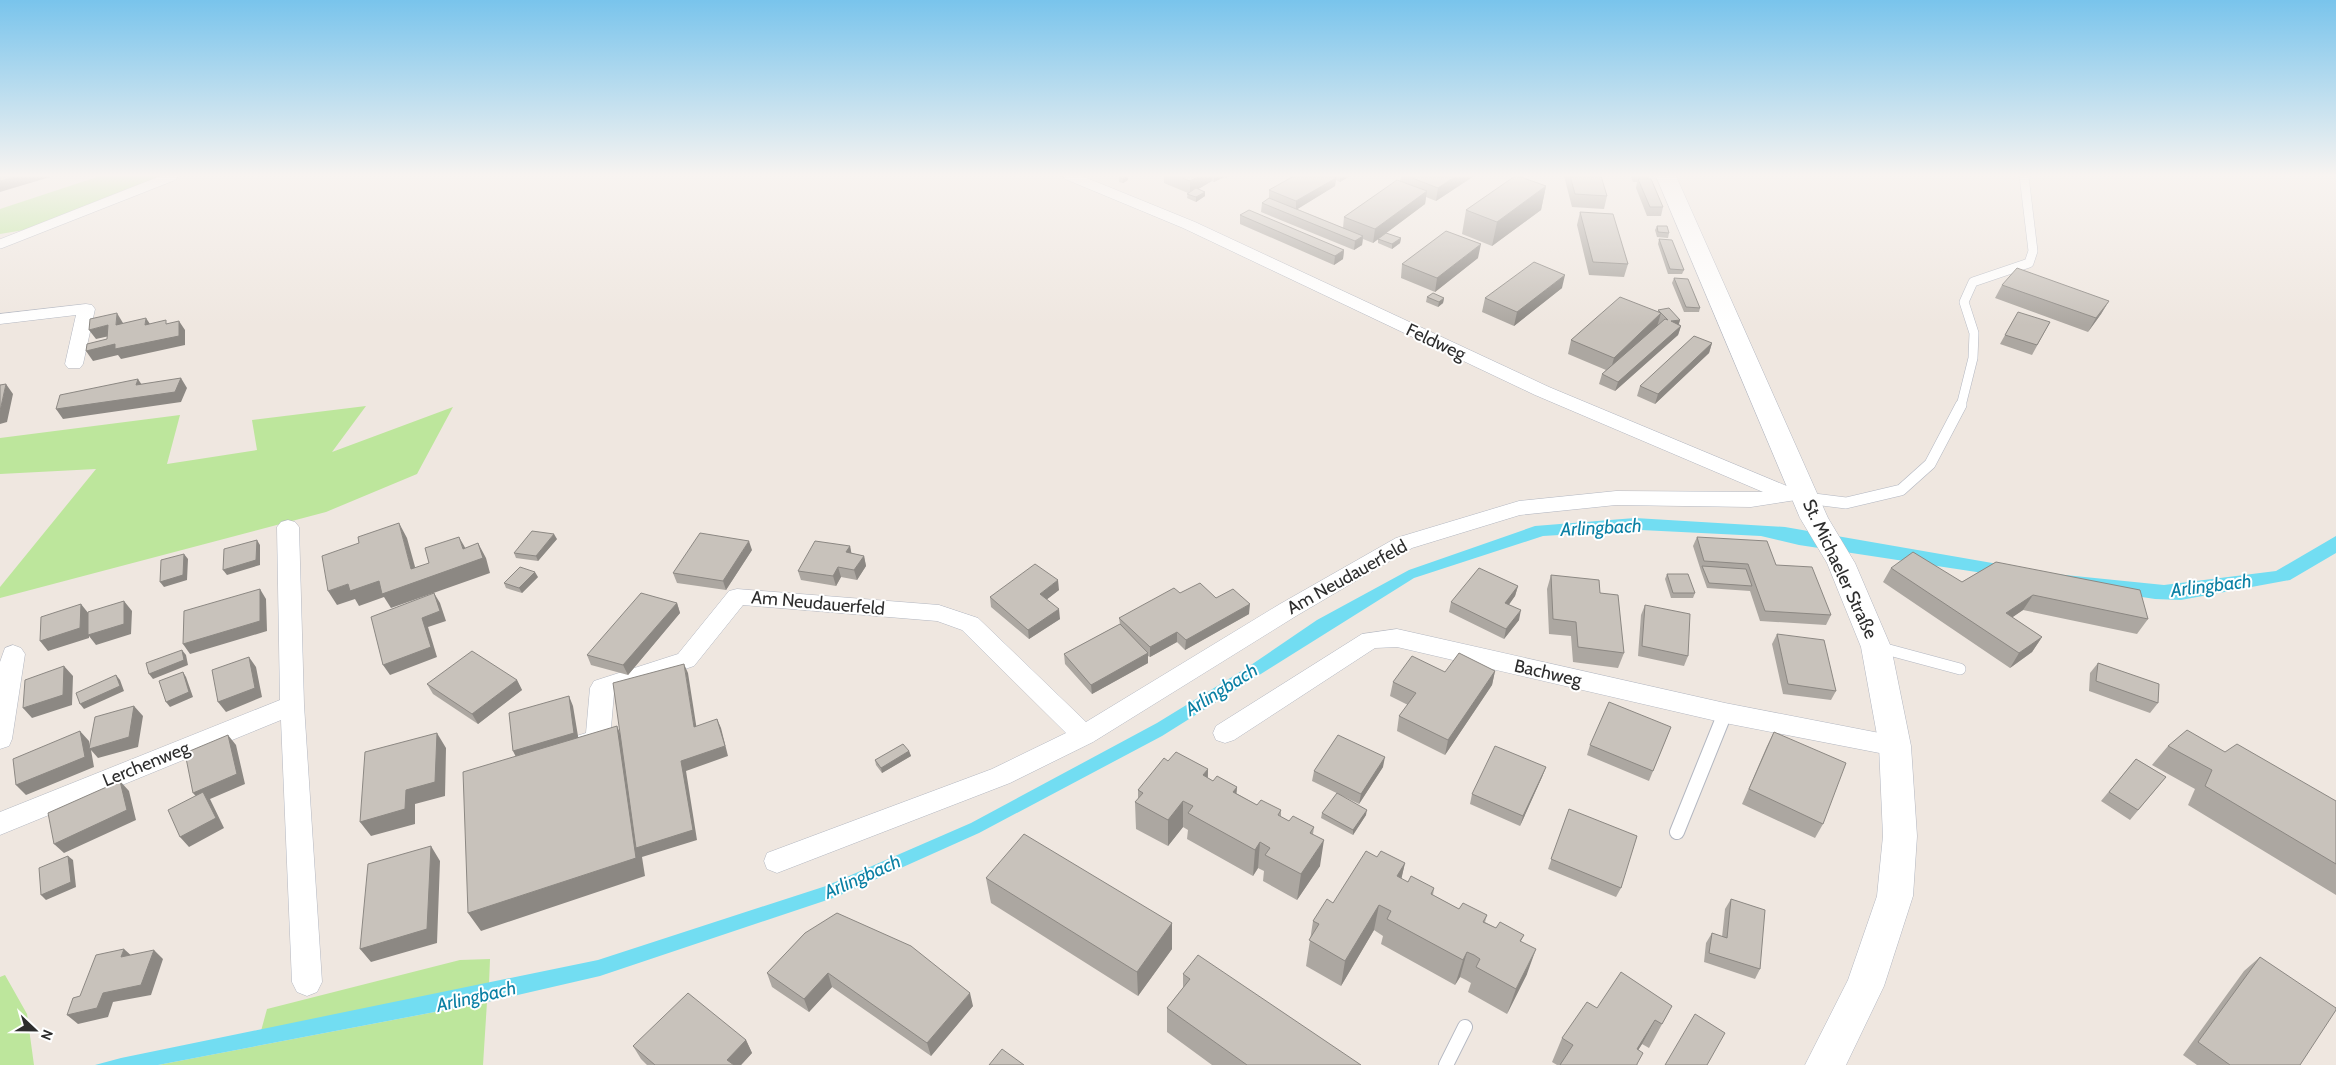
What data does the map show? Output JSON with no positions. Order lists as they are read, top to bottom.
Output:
{
  "streets": {
    "main road": ["St. Michaeler Straße"],
    "street": [
      "Feldweg",
      "Am Neudauerfeld",
      "Bachweg",
      "Lerchenweg"
    ]
  },
  "crossings": [
    ["Feldweg", "St. Michaeler Straße"],
    ["Feldweg", "Am Neudauerfeld"],
    ["St. Michaeler Straße", "Am Neudauerfeld"],
    ["St. Michaeler Straße", "Bachweg"]
  ],
  "water": ["Arlingbach"],
  "north": "right"
}
